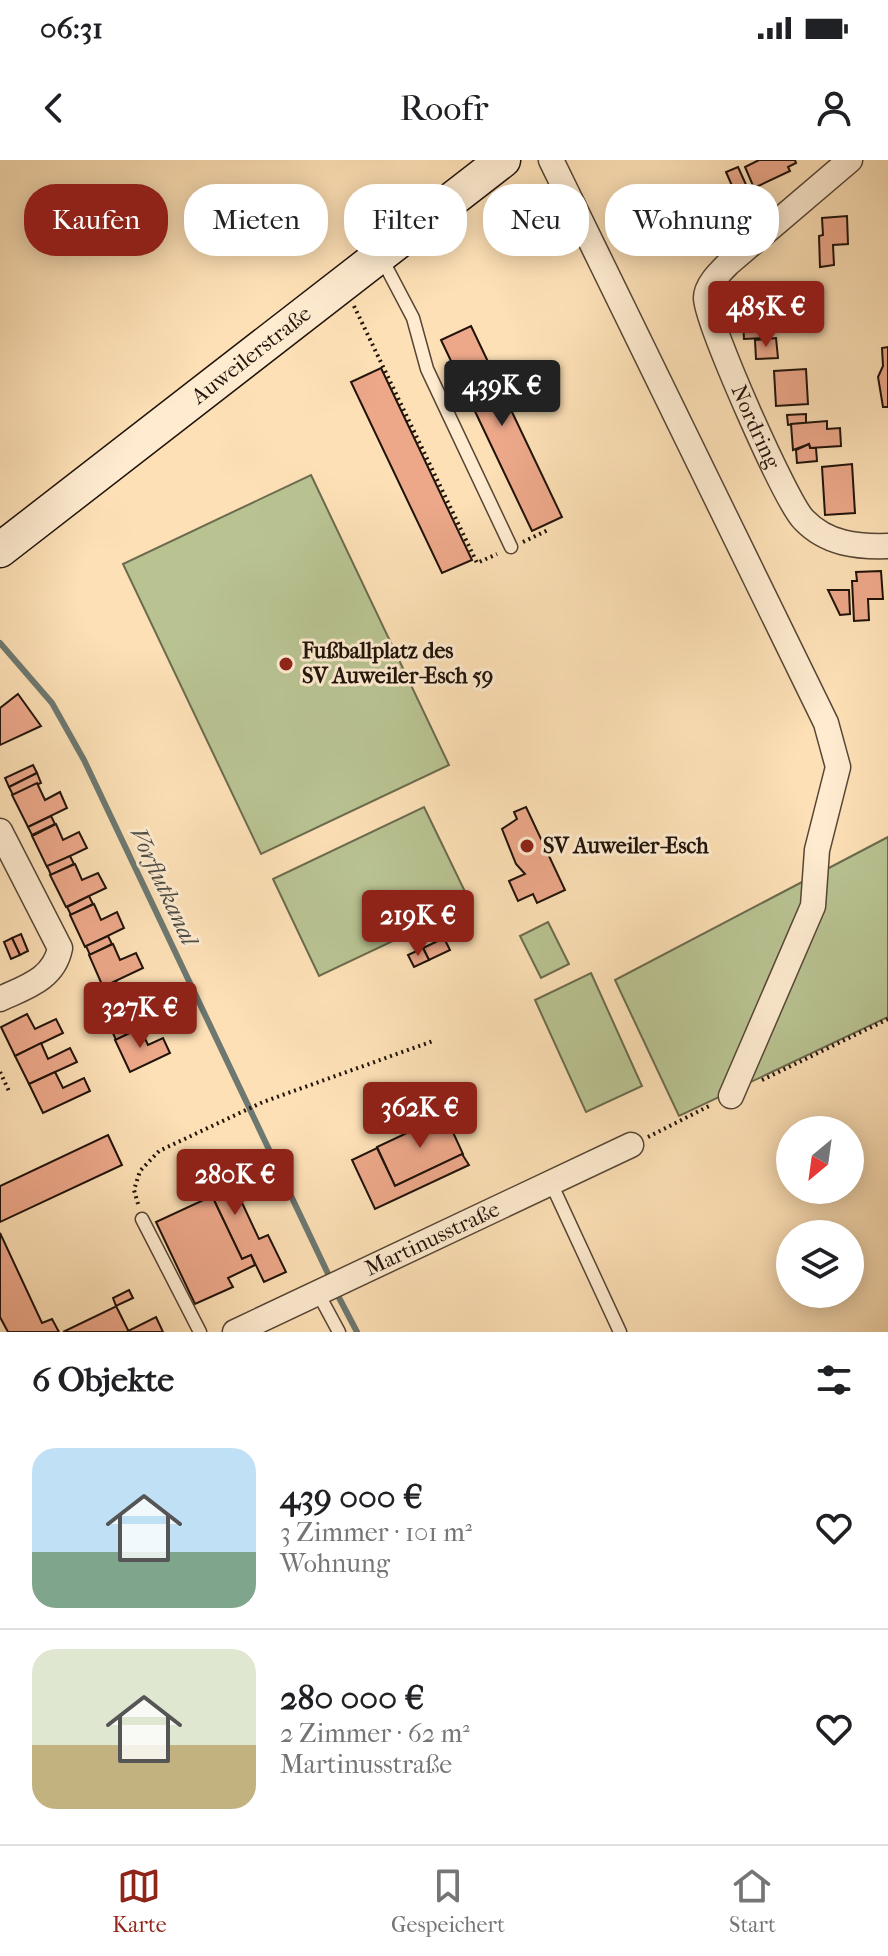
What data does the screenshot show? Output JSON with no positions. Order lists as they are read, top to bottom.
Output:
{
  "streets": {
    "street": ["Auweilerstraße", "Nordring", "Martinusstraße"]
  },
  "water": ["Vorflutkanal"],
  "places": ["Fußballplatz des SV Auweiler-Esch 59", "SV Auweiler-Esch"],
  "north": "bottom left",
  "page": {
    "status": "06:31",
    "header": "Roofr",
    "chip": [
      "Kaufen",
      "Mieten",
      "Filter",
      "Neu",
      "Wohnung"
    ],
    "price": [
      "485K €",
      "439K €",
      "219K €",
      "327K €",
      "362K €",
      "280K €"
    ],
    "heading": "6 Objekte",
    "list": [
      {
        "name": "439 000 €",
        "note": "3 Zimmer · 101 m² · Wohnung"
      },
      {
        "name": "280 000 €",
        "note": "2 Zimmer · 62 m² · Martinusstraße"
      }
    ],
    "tabs": ["Karte", "Gespeichert", "Start"]
  }
}
